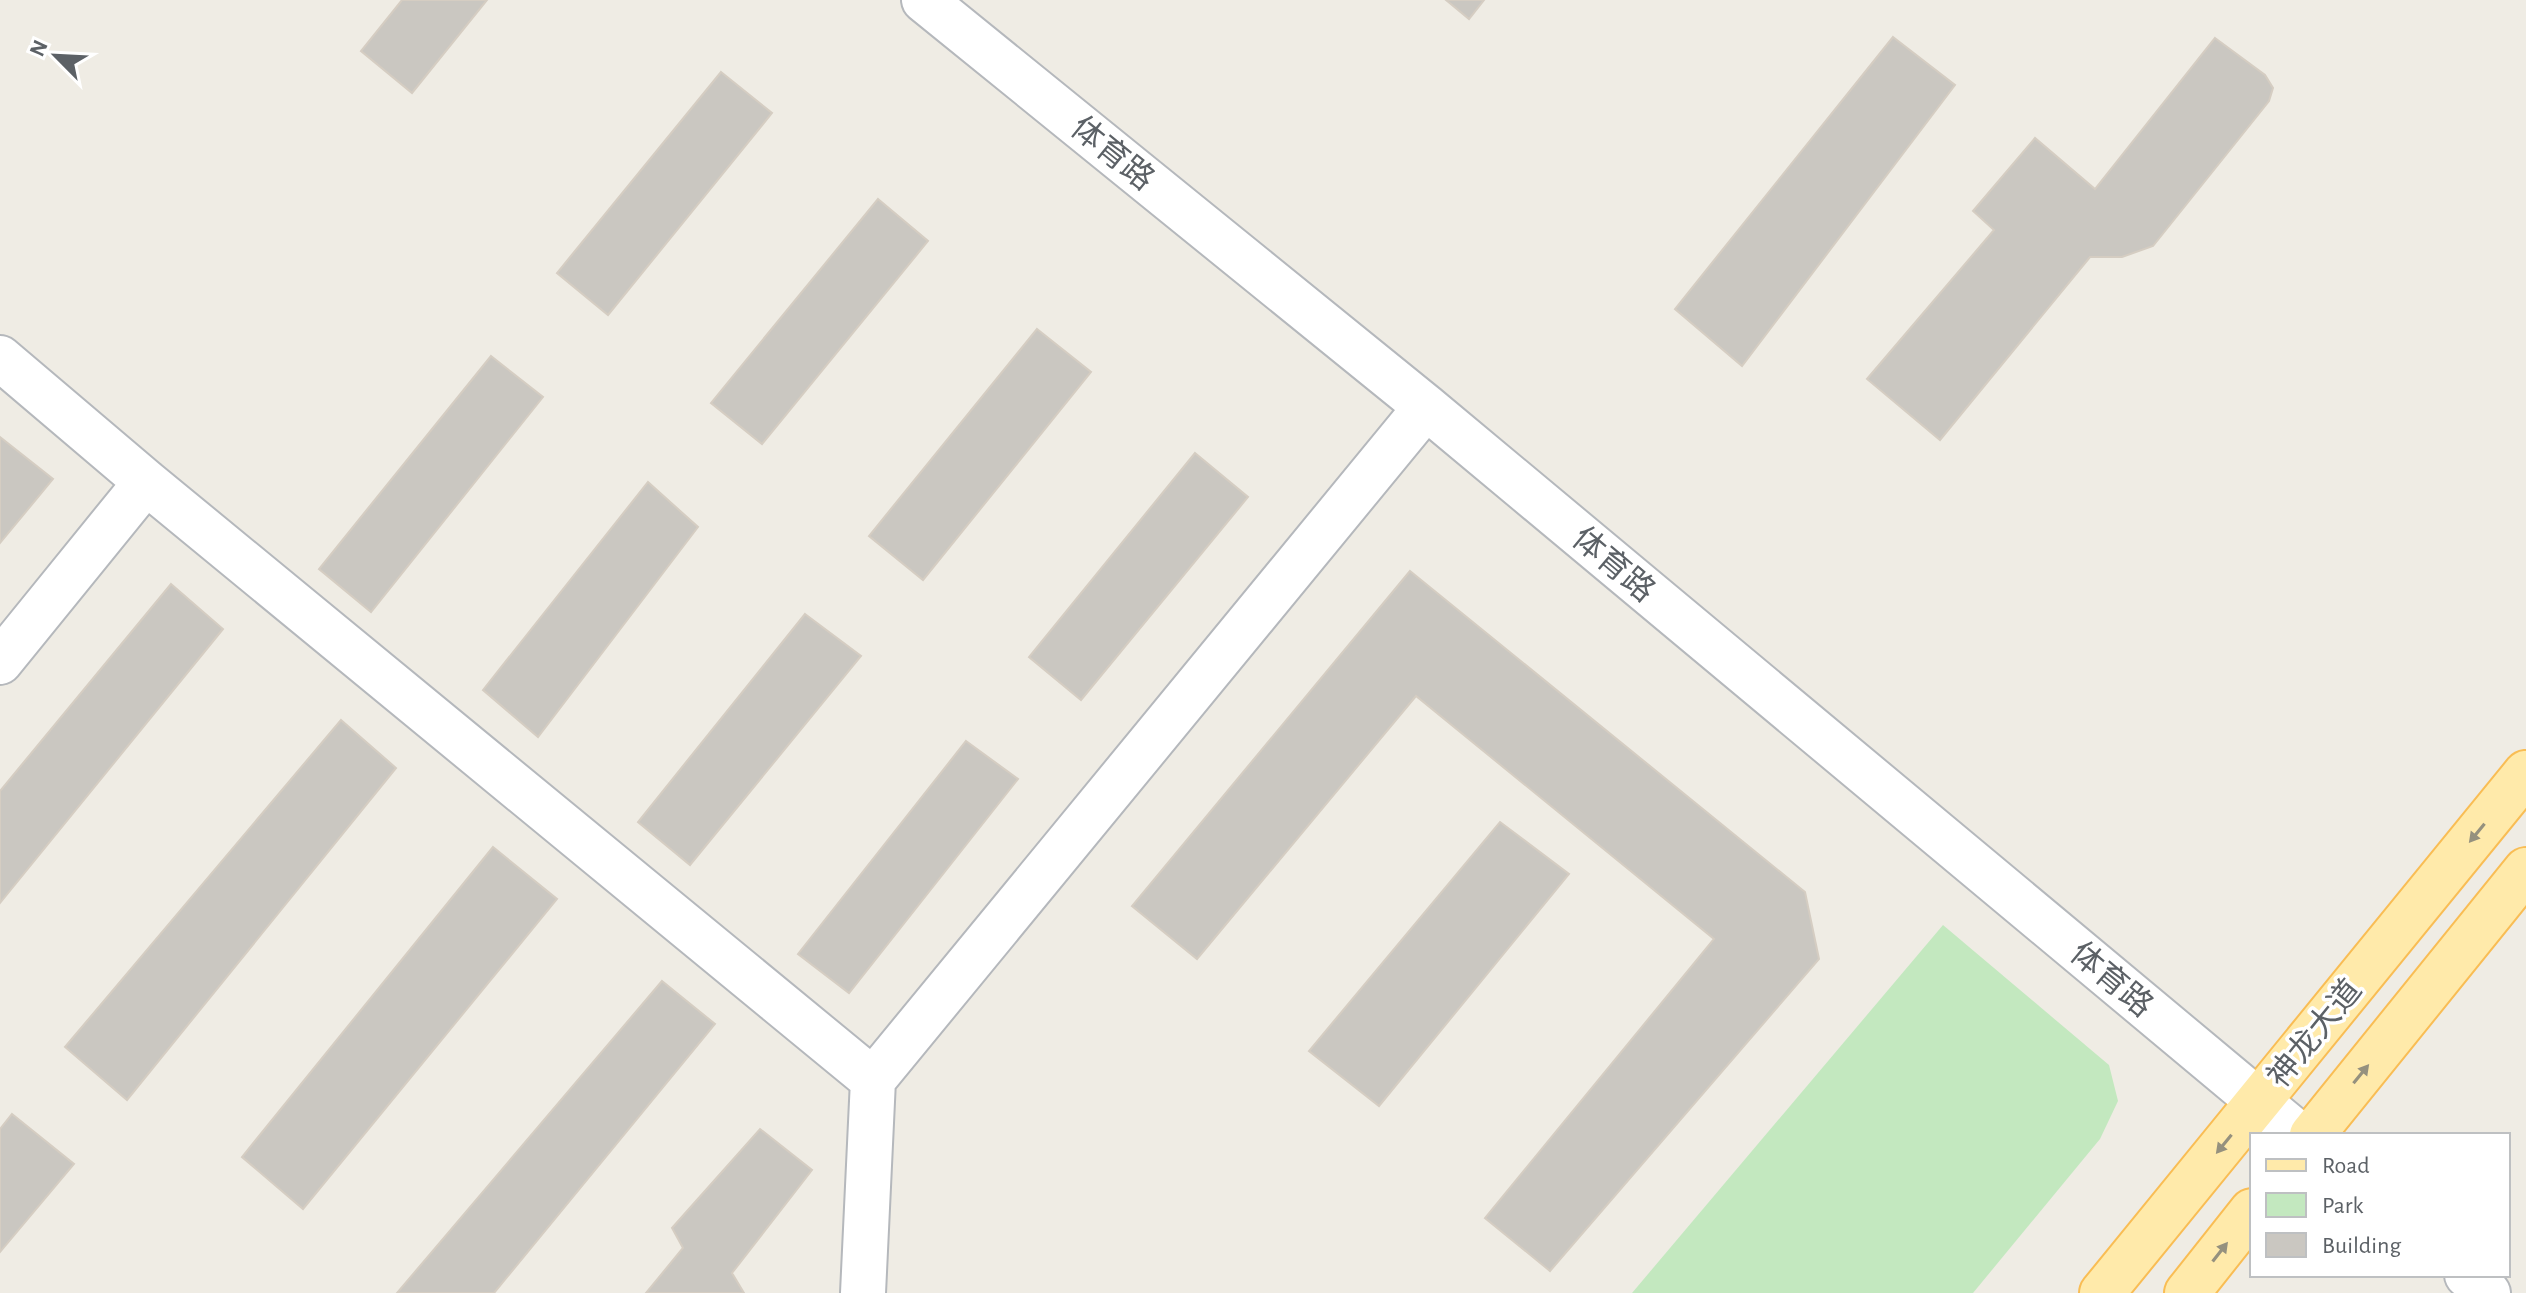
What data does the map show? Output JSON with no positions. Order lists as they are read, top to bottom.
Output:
{
  "streets": {
    "main road": ["神龙大道"],
    "street": ["体育路"]
  },
  "crossings": [
    ["体育路", "神龙大道"]
  ],
  "legend": ["Road", "Park", "Building"],
  "north": "top left"
}
